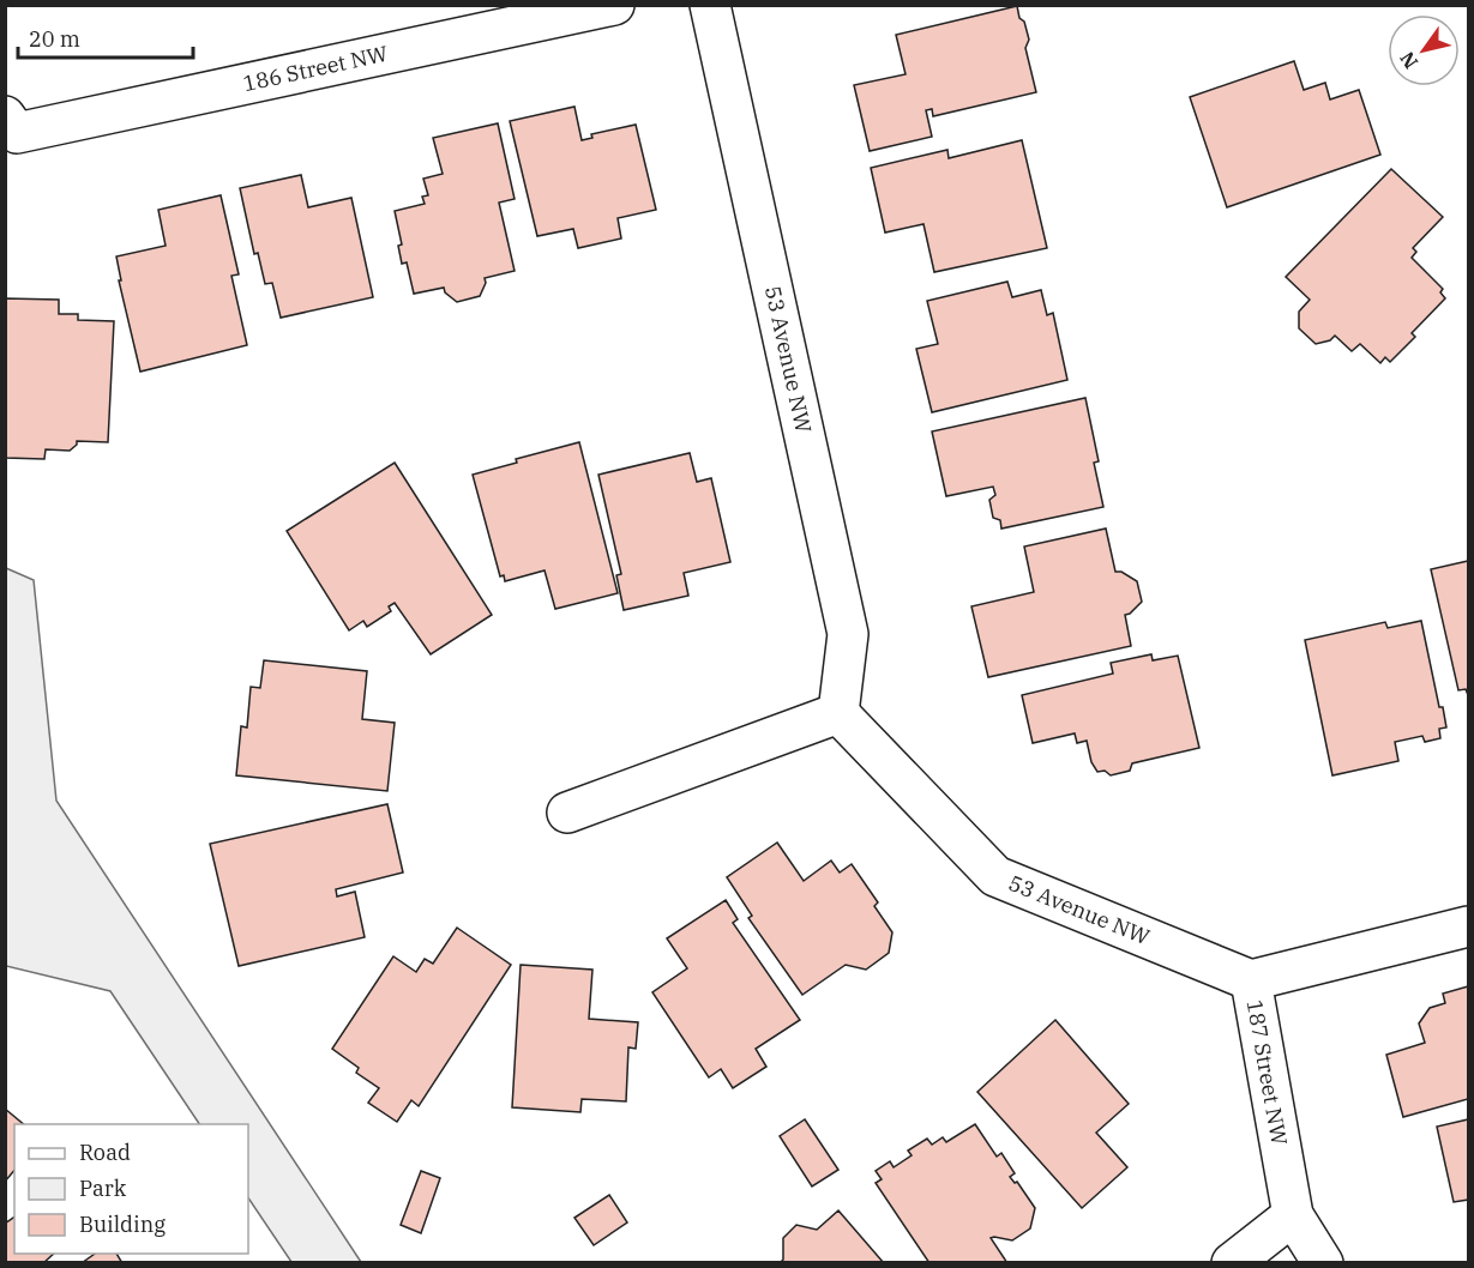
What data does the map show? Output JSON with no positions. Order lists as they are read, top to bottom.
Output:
{
  "streets": {
    "street": ["186 Street NW", "53 Avenue NW", "187 Street NW"]
  },
  "crossings": [
    ["53 Avenue NW", "187 Street NW"]
  ],
  "legend": ["Road", "Park", "Building"],
  "scale_bar": "20 m",
  "north": "bottom left"
}
